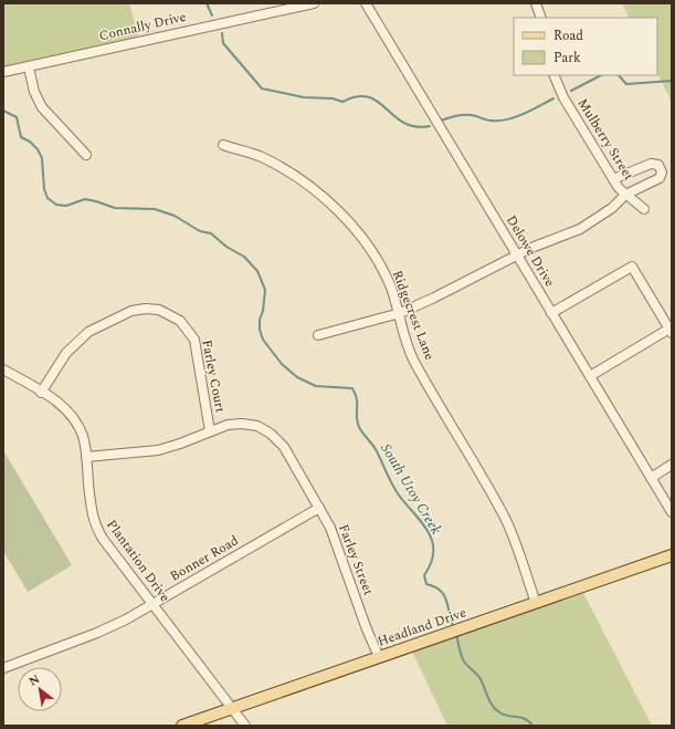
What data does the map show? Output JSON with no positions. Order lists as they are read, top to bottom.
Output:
{
  "streets": {
    "main road": ["Headland Drive"],
    "street": [
      "Connally Drive",
      "Mulberry Street",
      "Delowe Drive",
      "Ridgecrest Lane",
      "Farley Court",
      "Bonner Road",
      "Farley Street",
      "Plantation Drive"
    ]
  },
  "crossings": [
    ["Ridgecrest Lane", "Headland Drive"],
    ["Farley Court", "Farley Street"],
    ["Farley Court", "Plantation Drive"],
    ["Bonner Road", "Farley Street"],
    ["Bonner Road", "Plantation Drive"],
    ["Farley Street", "Headland Drive"],
    ["Plantation Drive", "Headland Drive"]
  ],
  "water": ["South Utoy Creek"],
  "legend": ["Road", "Park"],
  "north": "top left"
}
